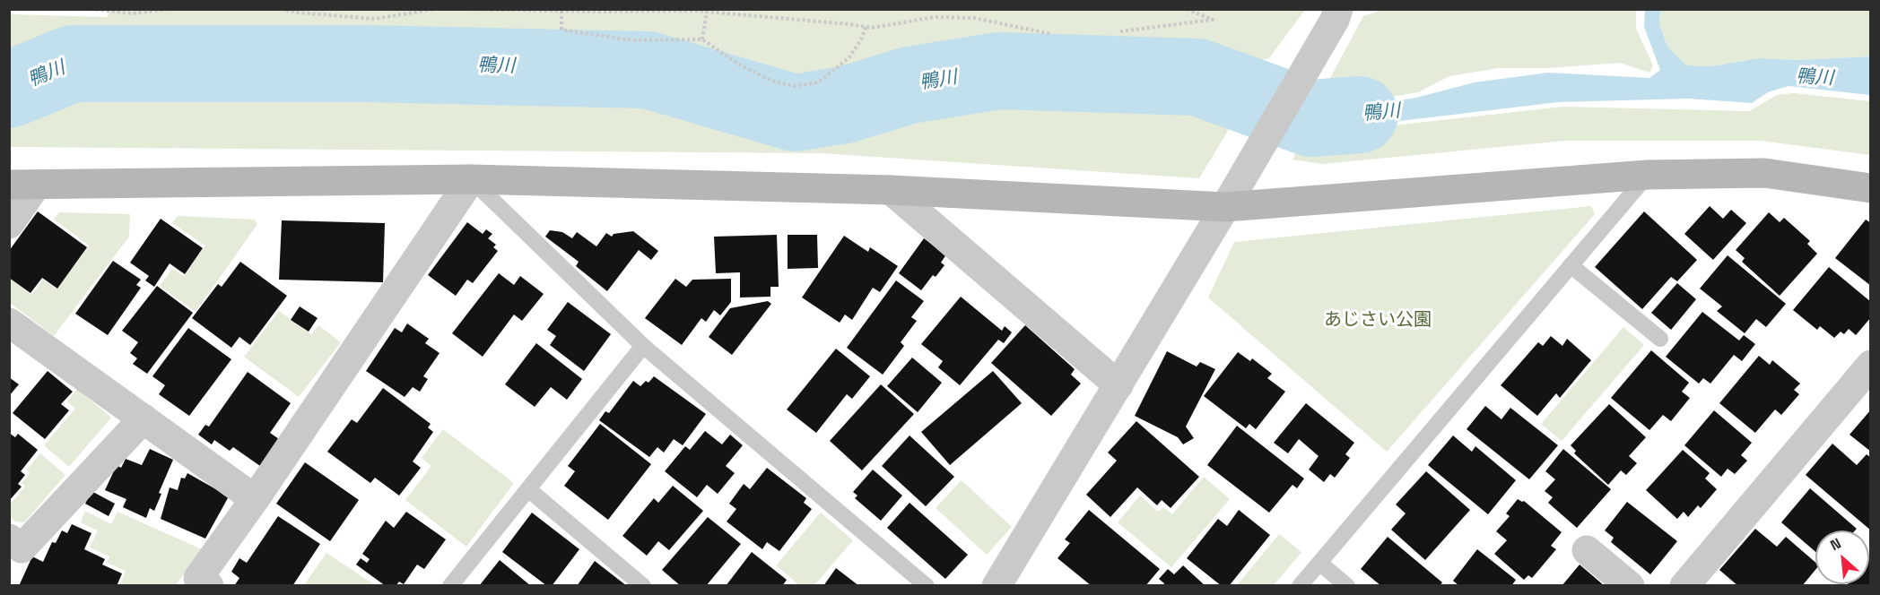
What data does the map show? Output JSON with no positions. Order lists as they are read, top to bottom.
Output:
{
  "water": ["鴨川"],
  "parks": ["あじさい公園"],
  "north": "top left"
}
